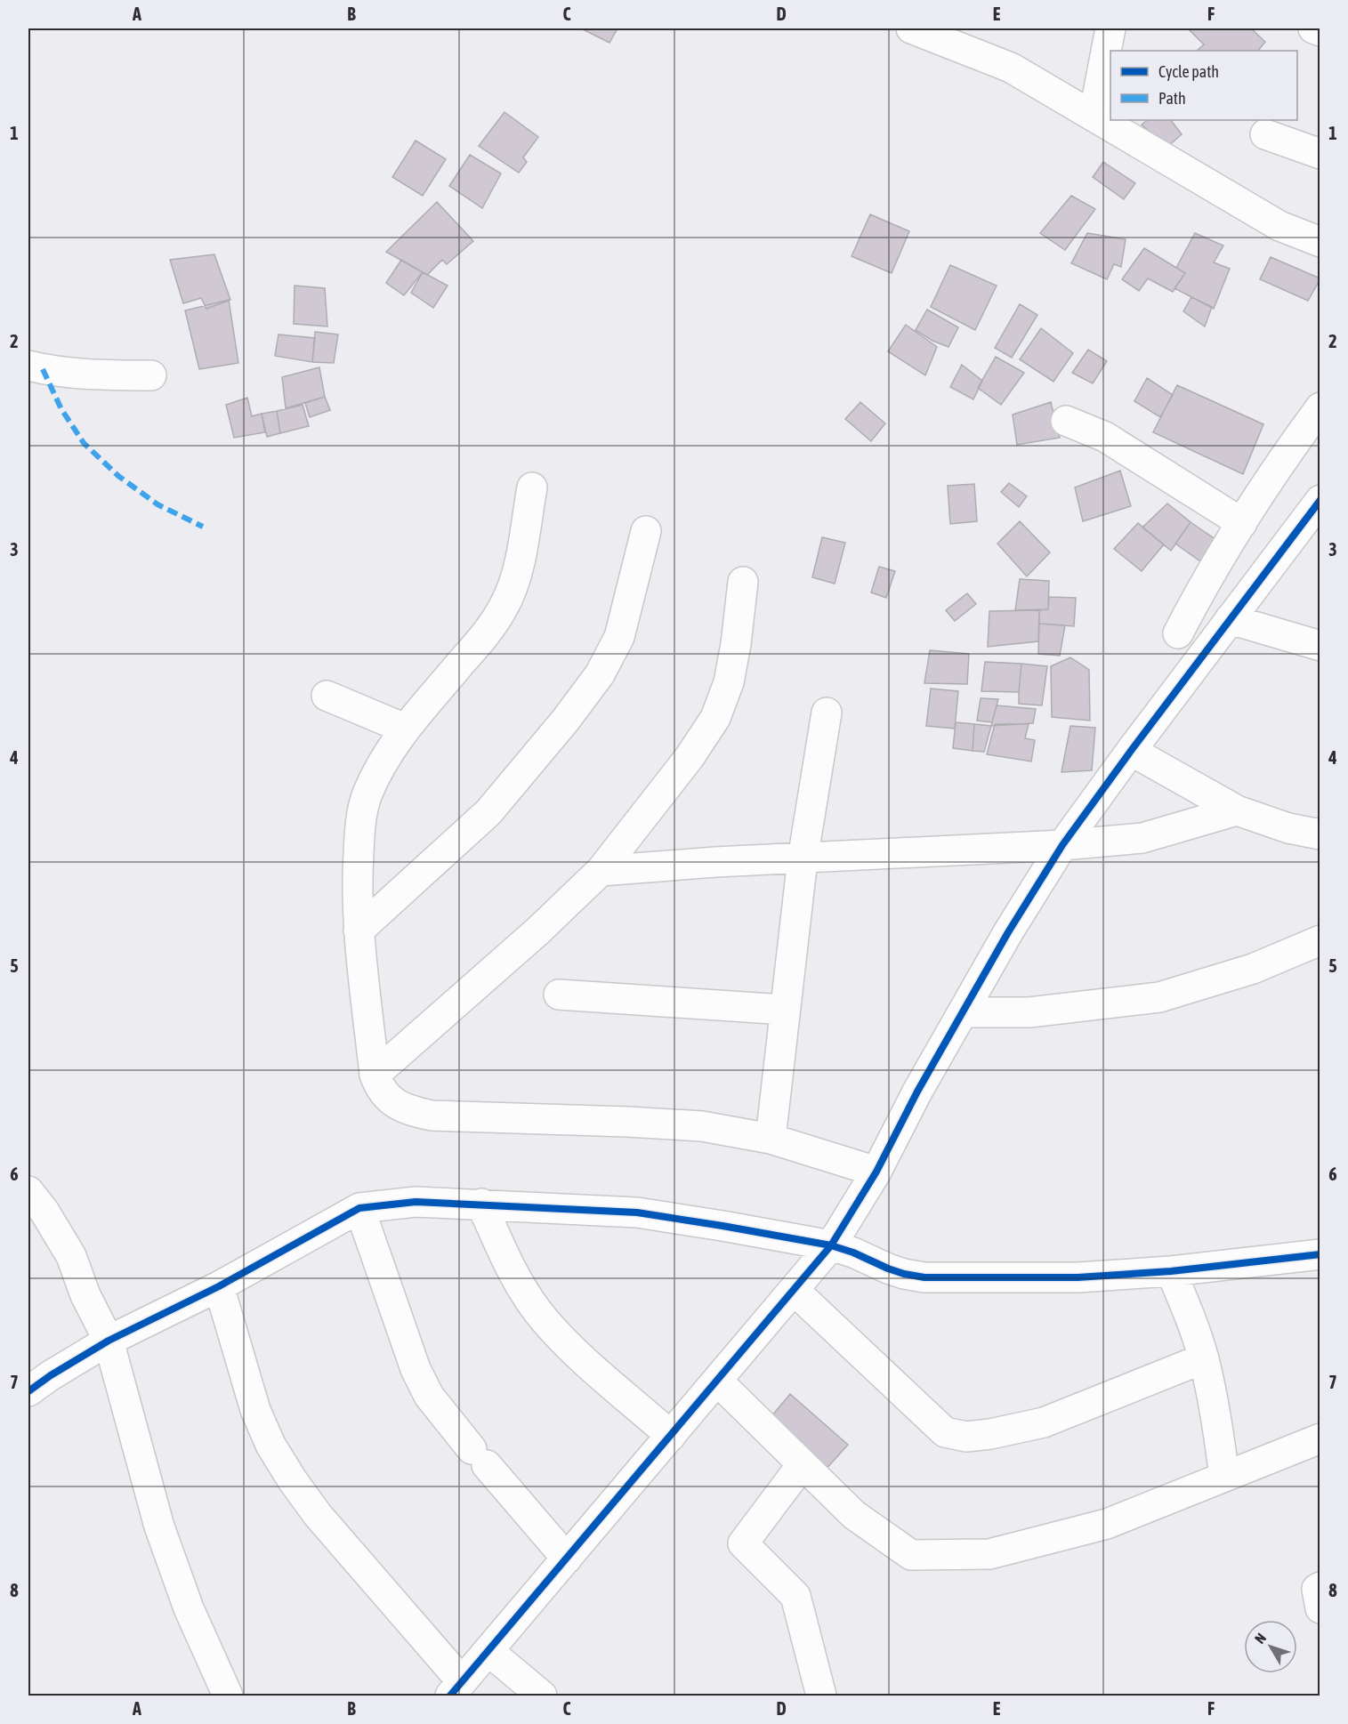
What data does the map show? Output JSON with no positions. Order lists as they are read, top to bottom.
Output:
{
  "legend": ["Cycle path", "Path"],
  "north": "top left",
  "grid": {
    "columns": [
      "A",
      "B",
      "C",
      "D",
      "E",
      "F"
    ],
    "rows": [
      "1",
      "2",
      "3",
      "4",
      "5",
      "6",
      "7",
      "8"
    ]
  }
}
